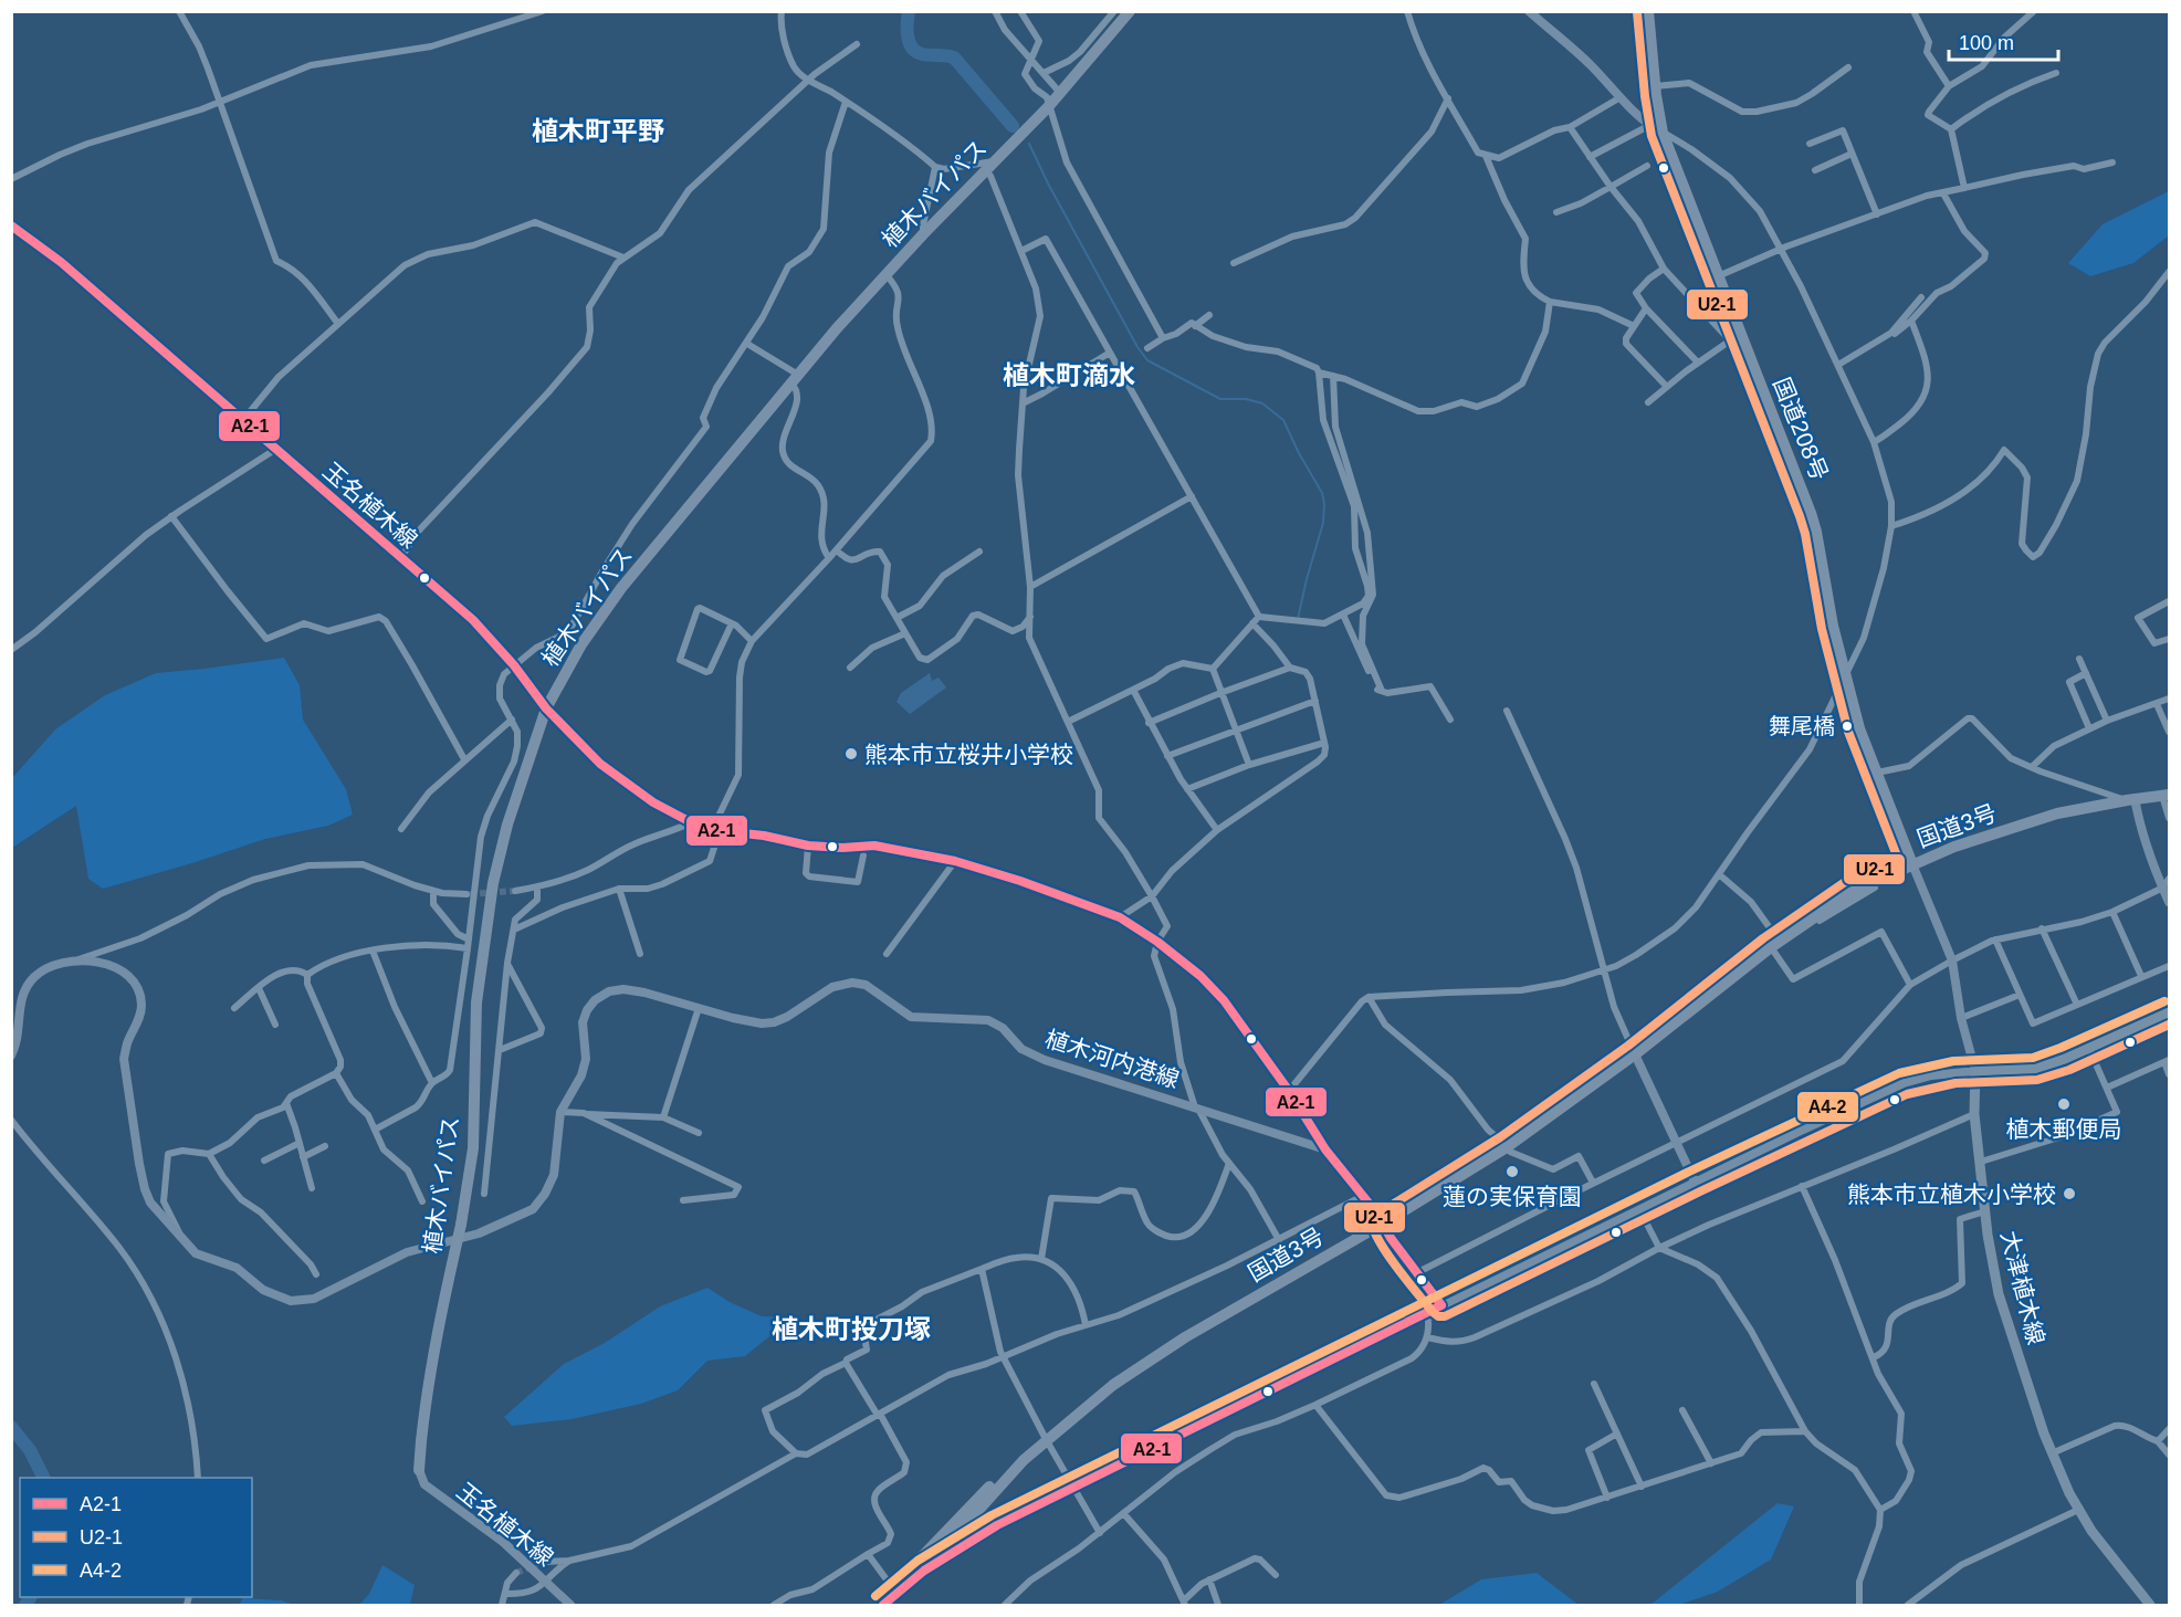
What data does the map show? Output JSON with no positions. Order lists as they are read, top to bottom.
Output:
{
  "streets": {
    "highway": ["植木バイパス", "国道208号", "国道3号"],
    "main road": ["玉名植木線", "植木河内港線", "大津植木線"]
  },
  "crossings": [
    ["植木バイパス", "玉名植木線"],
    ["国道208号", "国道3号"],
    ["玉名植木線", "植木河内港線"]
  ],
  "districts": ["植木町平野", "植木町滴水", "植木町投刀塚"],
  "places": [
    "舞尾橋",
    "熊本市立桜井小学校",
    "植木郵便局",
    "蓮の実保育園",
    "熊本市立植木小学校"
  ],
  "lines": ["transit line U2-1", "transit line A2-1", "transit line A4-2"],
  "legend": ["A2-1", "U2-1", "A4-2"],
  "scale_bar": "100 m"
}
